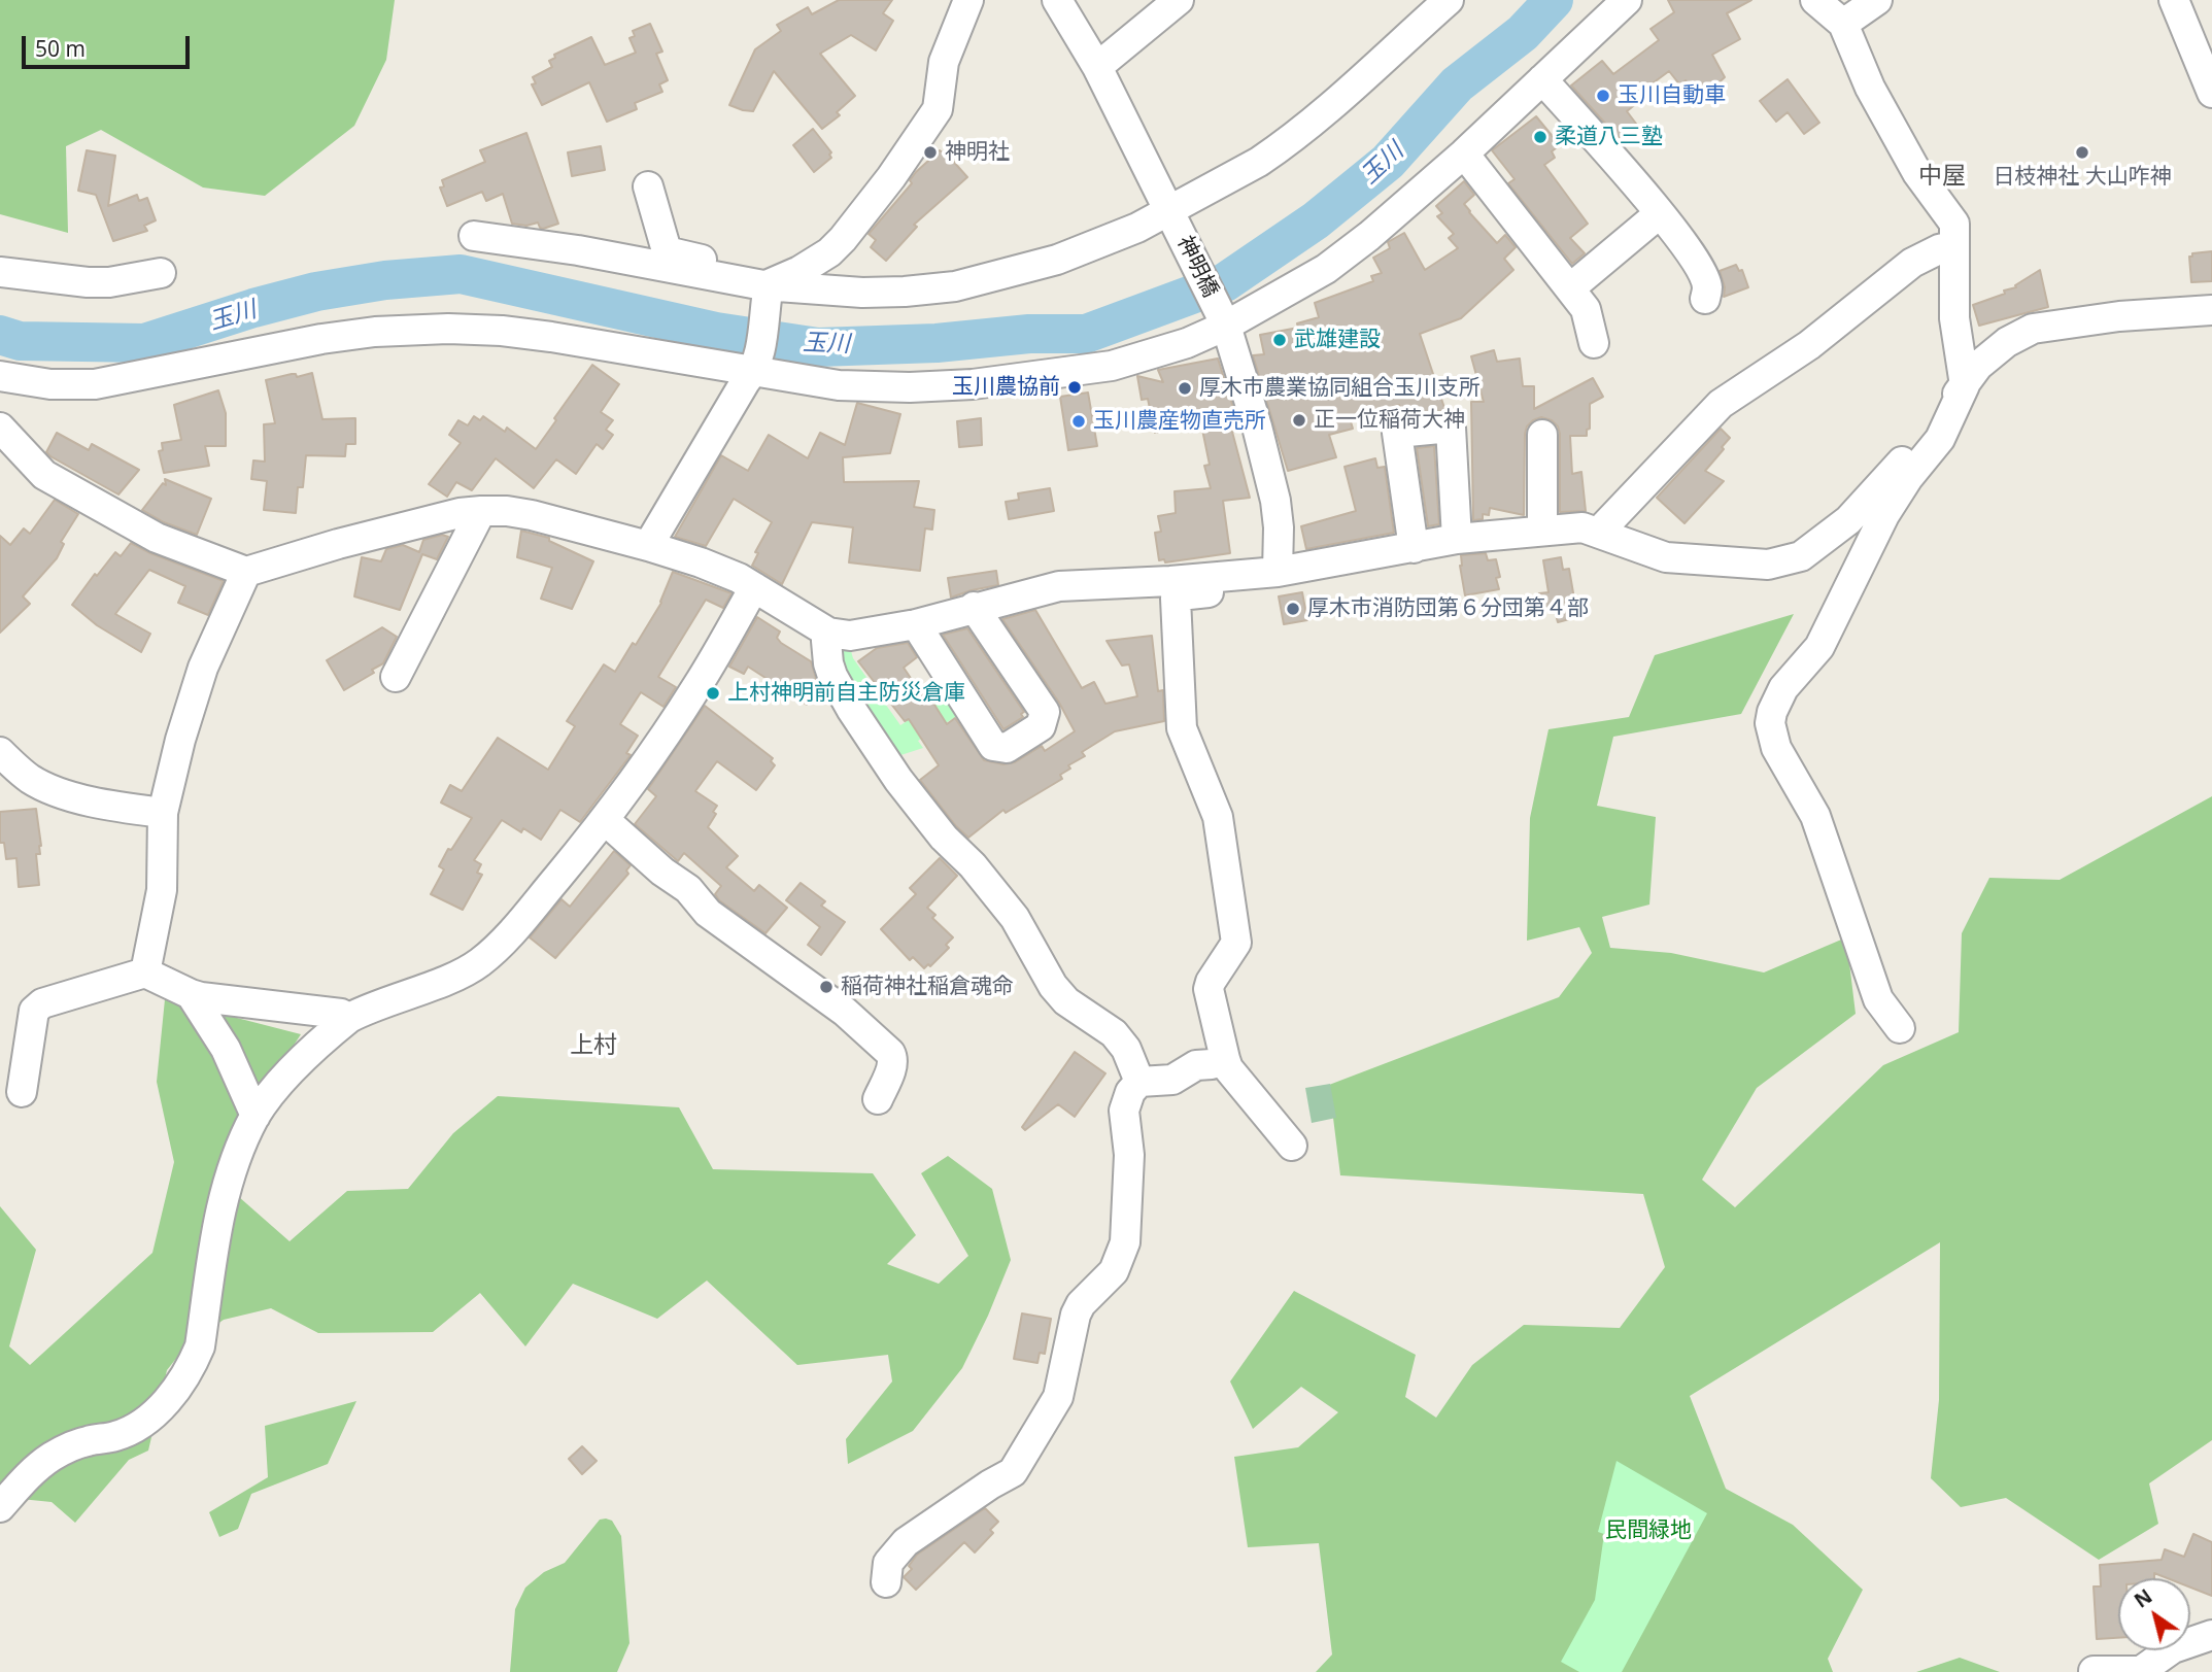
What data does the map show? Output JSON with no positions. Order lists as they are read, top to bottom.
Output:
{
  "streets": {
    "street": ["神明橋"]
  },
  "districts": ["中屋", "上村"],
  "water": ["玉川"],
  "parks": ["民間緑地"],
  "places": [
    "玉川自動車",
    "柔道八三塾",
    "神明社",
    "日枝神社 大山咋神",
    "武雄建設",
    "玉川農協前",
    "厚木市農業協同組合玉川支所",
    "正一位稲荷大神",
    "玉川農産物直売所",
    "厚木市消防団第６分団第４部",
    "上村神明前自主防災倉庫",
    "稲荷神社稲倉魂命"
  ],
  "scale_bar": "50 m",
  "north": "top left"
}
